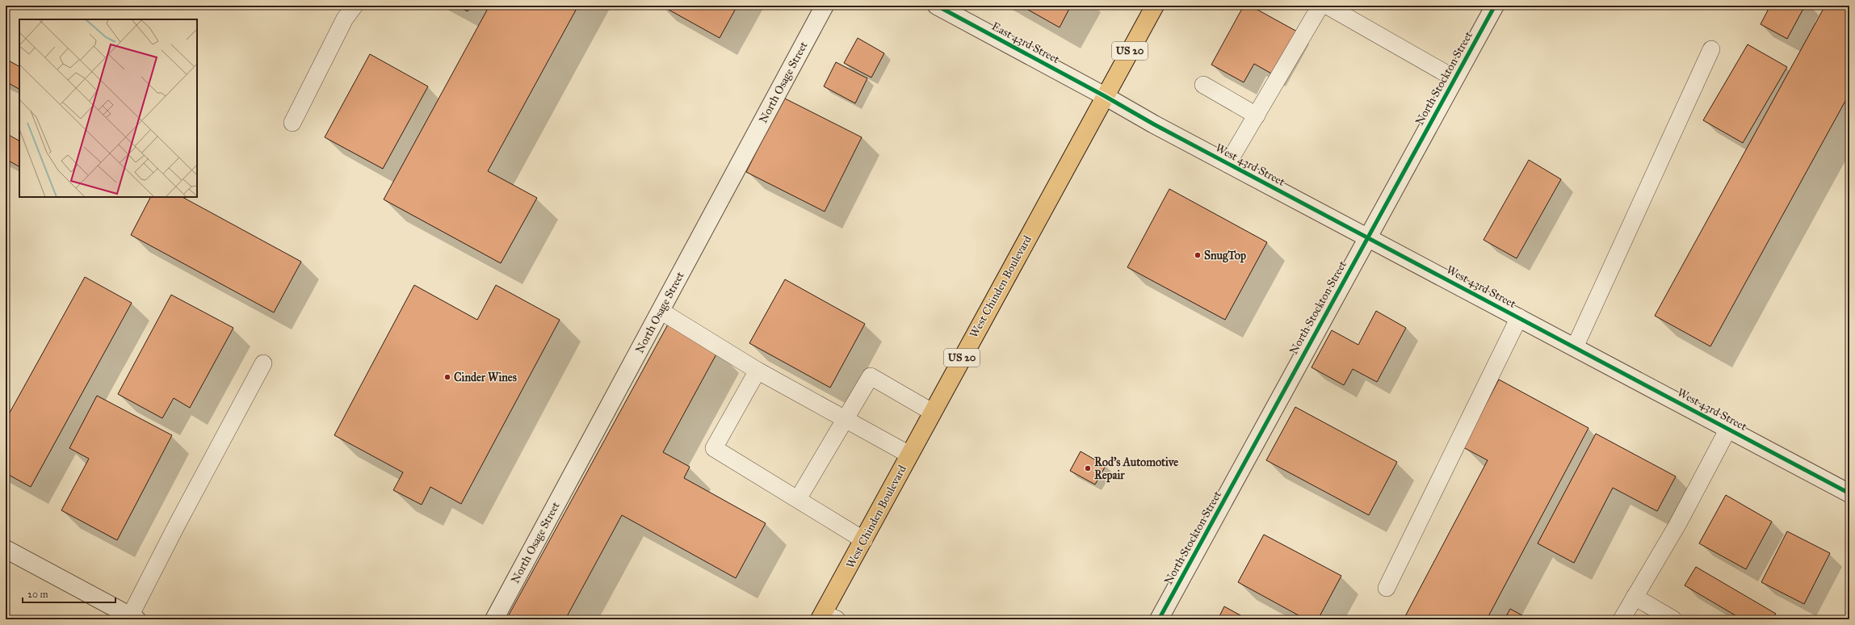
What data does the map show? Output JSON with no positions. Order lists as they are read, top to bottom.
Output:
{
  "streets": {
    "main road": ["US 20", "West Chinden Boulevard"],
    "street": [
      "East 43rd Street",
      "North Stockton Street",
      "North Osage Street",
      "West 43rd Street"
    ]
  },
  "crossings": [
    ["East 43rd Street", "West 43rd Street"],
    ["East 43rd Street", "West Chinden Boulevard"],
    ["North Stockton Street", "West 43rd Street"],
    ["West 43rd Street", "West Chinden Boulevard"]
  ],
  "places": ["SnugTop", "Cinder Wines", "Rod's Automotive Repair"],
  "scale_bar": "20 m"
}
